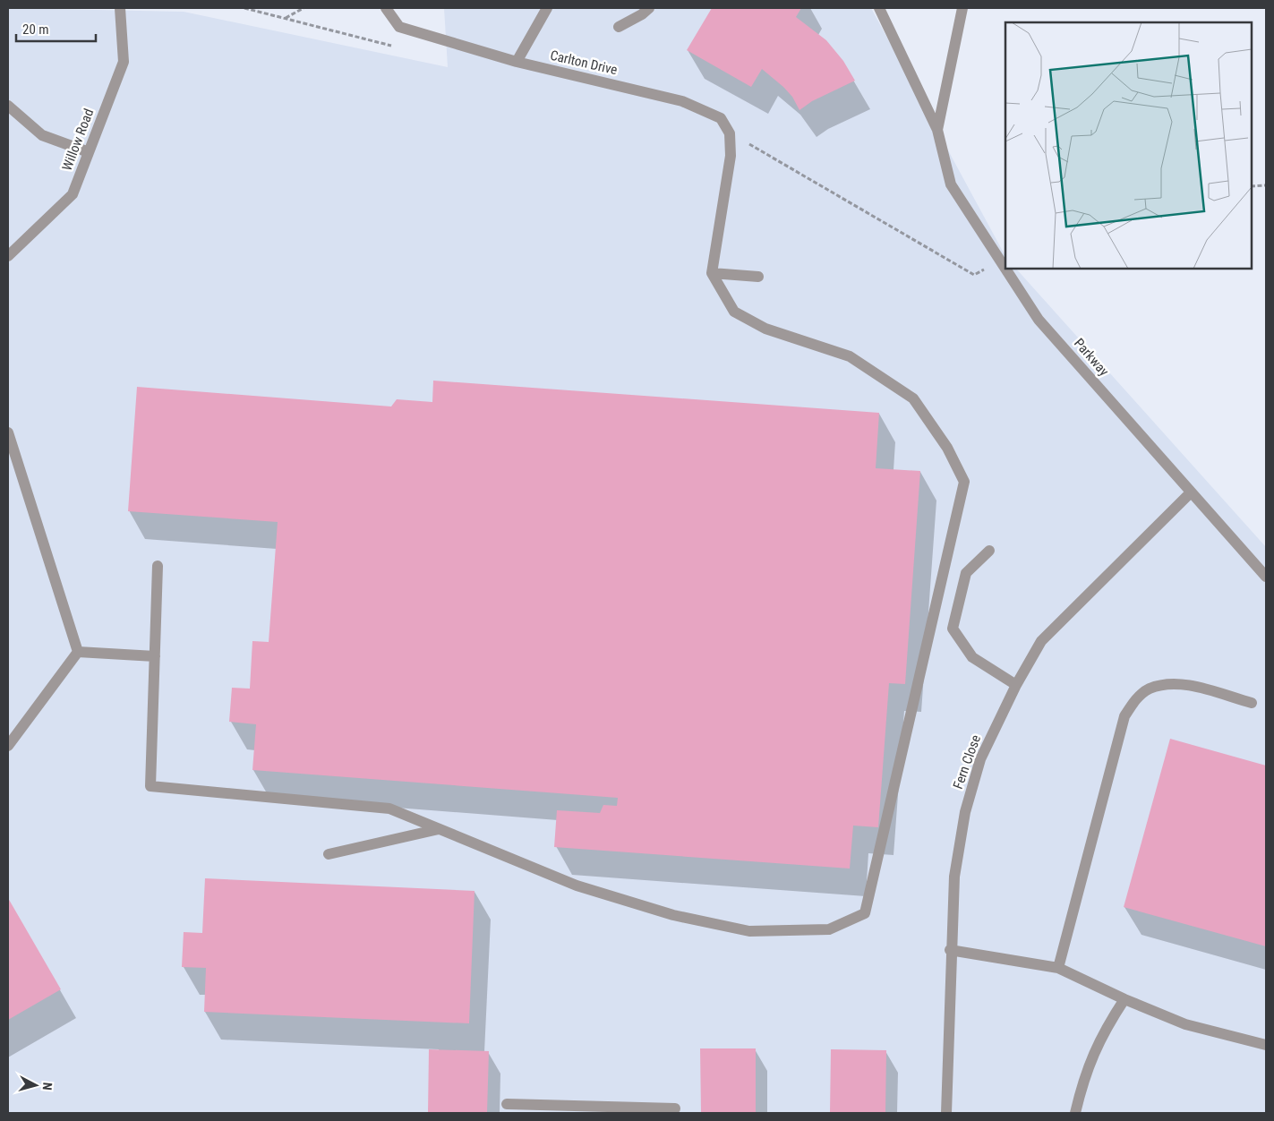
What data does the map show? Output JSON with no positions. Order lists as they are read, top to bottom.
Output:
{
  "streets": {
    "street": [
      "Carlton Drive",
      "Willow Road",
      "Parkway",
      "Fern Close"
    ]
  },
  "crossings": [
    ["Parkway", "Fern Close"]
  ],
  "scale_bar": "20 m",
  "north": "right"
}
